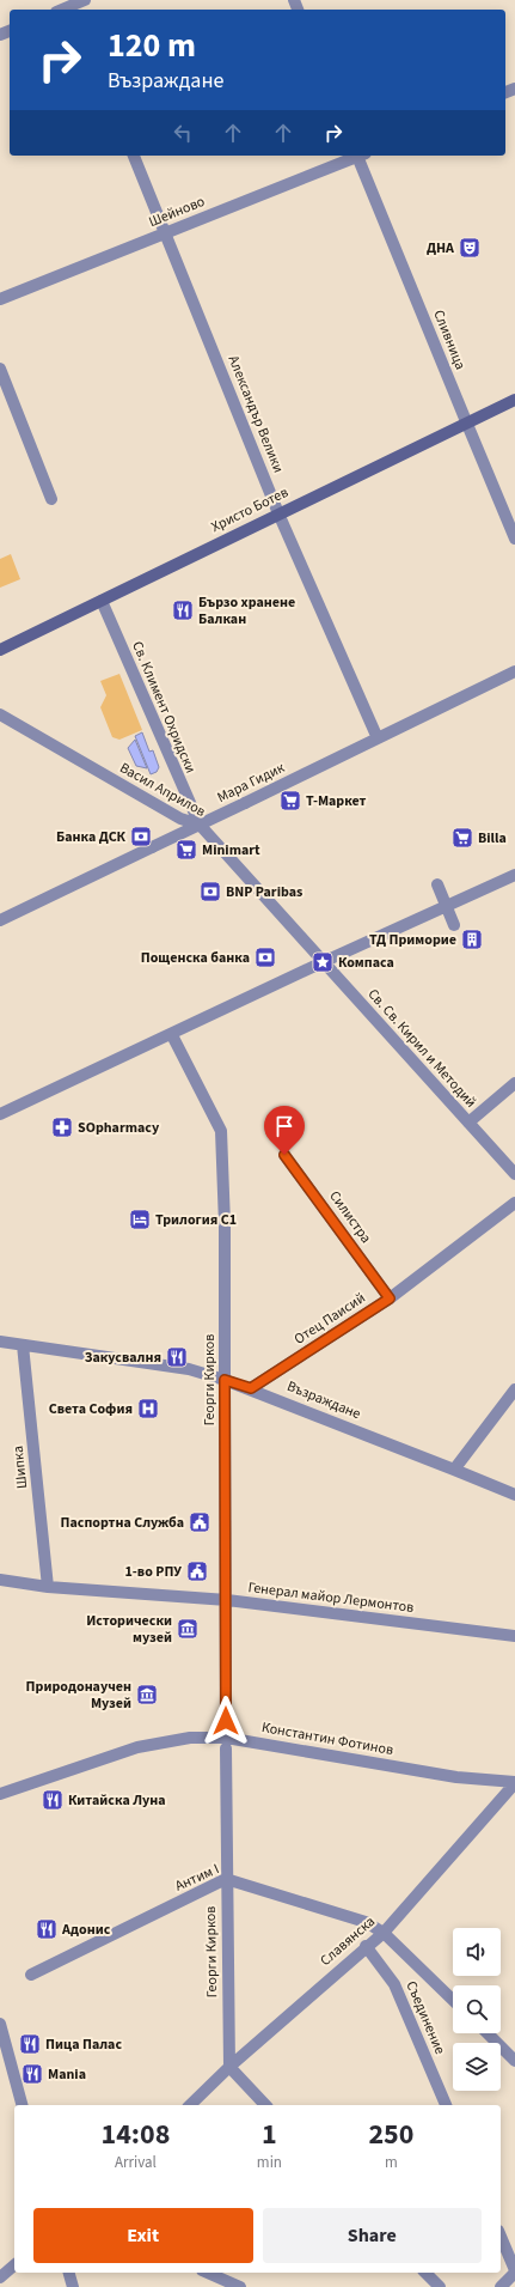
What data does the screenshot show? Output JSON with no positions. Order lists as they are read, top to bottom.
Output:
{
  "streets": {
    "main road": ["Христо Ботев"],
    "street": [
      "Шейново",
      "Сливница",
      "Александър Велики",
      "Св. Климент Охридски",
      "Мара Гидик",
      "Васил Априлов",
      "Св. Св. Кирил и Методий",
      "Силистра",
      "Отец Паисий",
      "Георги Кирков",
      "Възраждане",
      "Шипка",
      "Генерал майор Лермонтов",
      "Константин Фотинов",
      "Антим I",
      "Славянска",
      "Съединение"
    ]
  },
  "crossings": [
    ["Шейново", "Александър Велики"],
    ["Сливница", "Христо Ботев"],
    ["Александър Велики", "Христо Ботев"],
    ["Александър Велики", "Мара Гидик"],
    ["Христо Ботев", "Св. Климент Охридски"],
    ["Св. Климент Охридски", "Мара Гидик"],
    ["Св. Климент Охридски", "Васил Априлов"],
    ["Мара Гидик", "Васил Априлов"],
    ["Васил Априлов", "Св. Св. Кирил и Методий"],
    ["Силистра", "Отец Паисий"],
    ["Отец Паисий", "Възраждане"],
    ["Георги Кирков", "Възраждане"],
    ["Георги Кирков", "Генерал майор Лермонтов"],
    ["Георги Кирков", "Константин Фотинов"],
    ["Георги Кирков", "Антим I"],
    ["Георги Кирков", "Славянска"],
    ["Възраждане", "Шипка"],
    ["Шипка", "Генерал майор Лермонтов"],
    ["Константин Фотинов", "Славянска"],
    ["Антим I", "Славянска"],
    ["Славянска", "Съединение"]
  ],
  "places": {
    "theatre": ["ДНА"],
    "restaurant": [
      "Бързо хранене Балкан",
      "Закусвалня",
      "Китайска Луна",
      "Адонис",
      "Пица Палас",
      "Mania"
    ],
    "supermarket": ["Т-Маркет", "Billa", "Minimart"],
    "bank": ["Банка ДСК", "BNP Paribas", "Пощенска банка"],
    "building": ["ТД Приморие"],
    "place": ["Компаса"],
    "pharmacy": ["SOpharmacy"],
    "hotel": ["Трилогия С1"],
    "hospital": ["Света София"],
    "public building": ["Паспортна Служба", "1-во РПУ"],
    "museum": ["Исторически музей", "Природонаучен Музей"]
  },
  "page": {
    "turn": ["120 m", "Възраждане"],
    "eta": [
      "14:08",
      "Arrival",
      "1",
      "min",
      "250",
      "m"
    ],
    "buttons": ["Exit", "Share"]
  }
}
